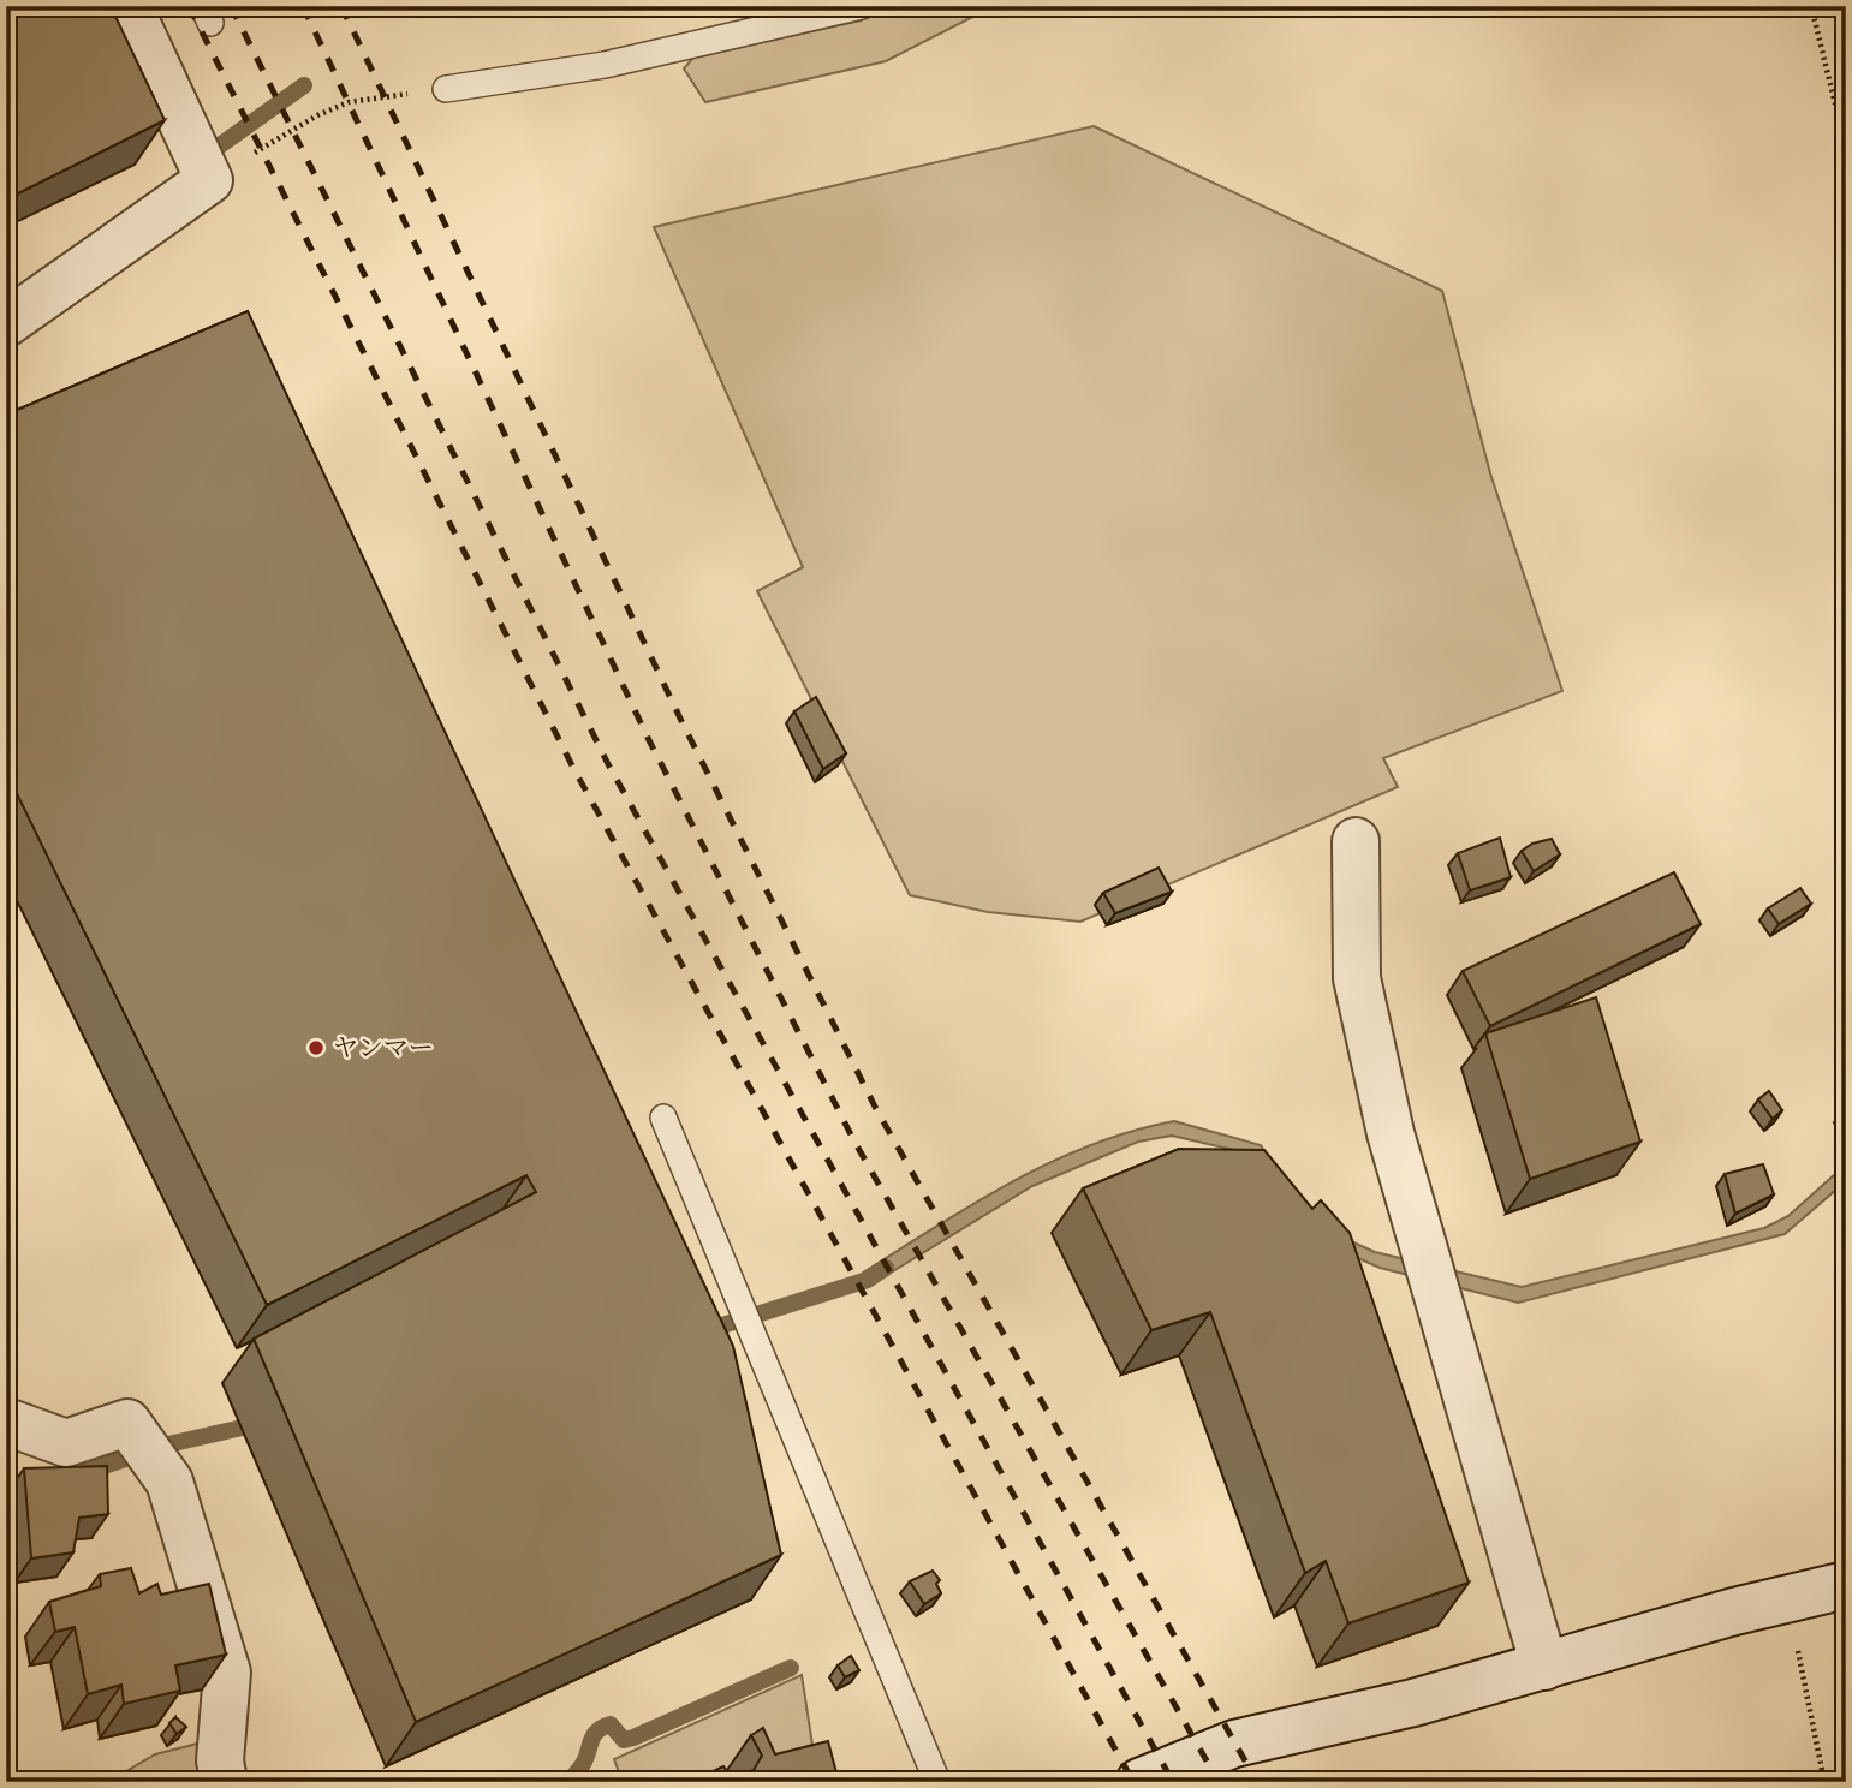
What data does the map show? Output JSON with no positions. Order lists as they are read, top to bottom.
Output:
{
  "places": ["ヤンマー"]
}
